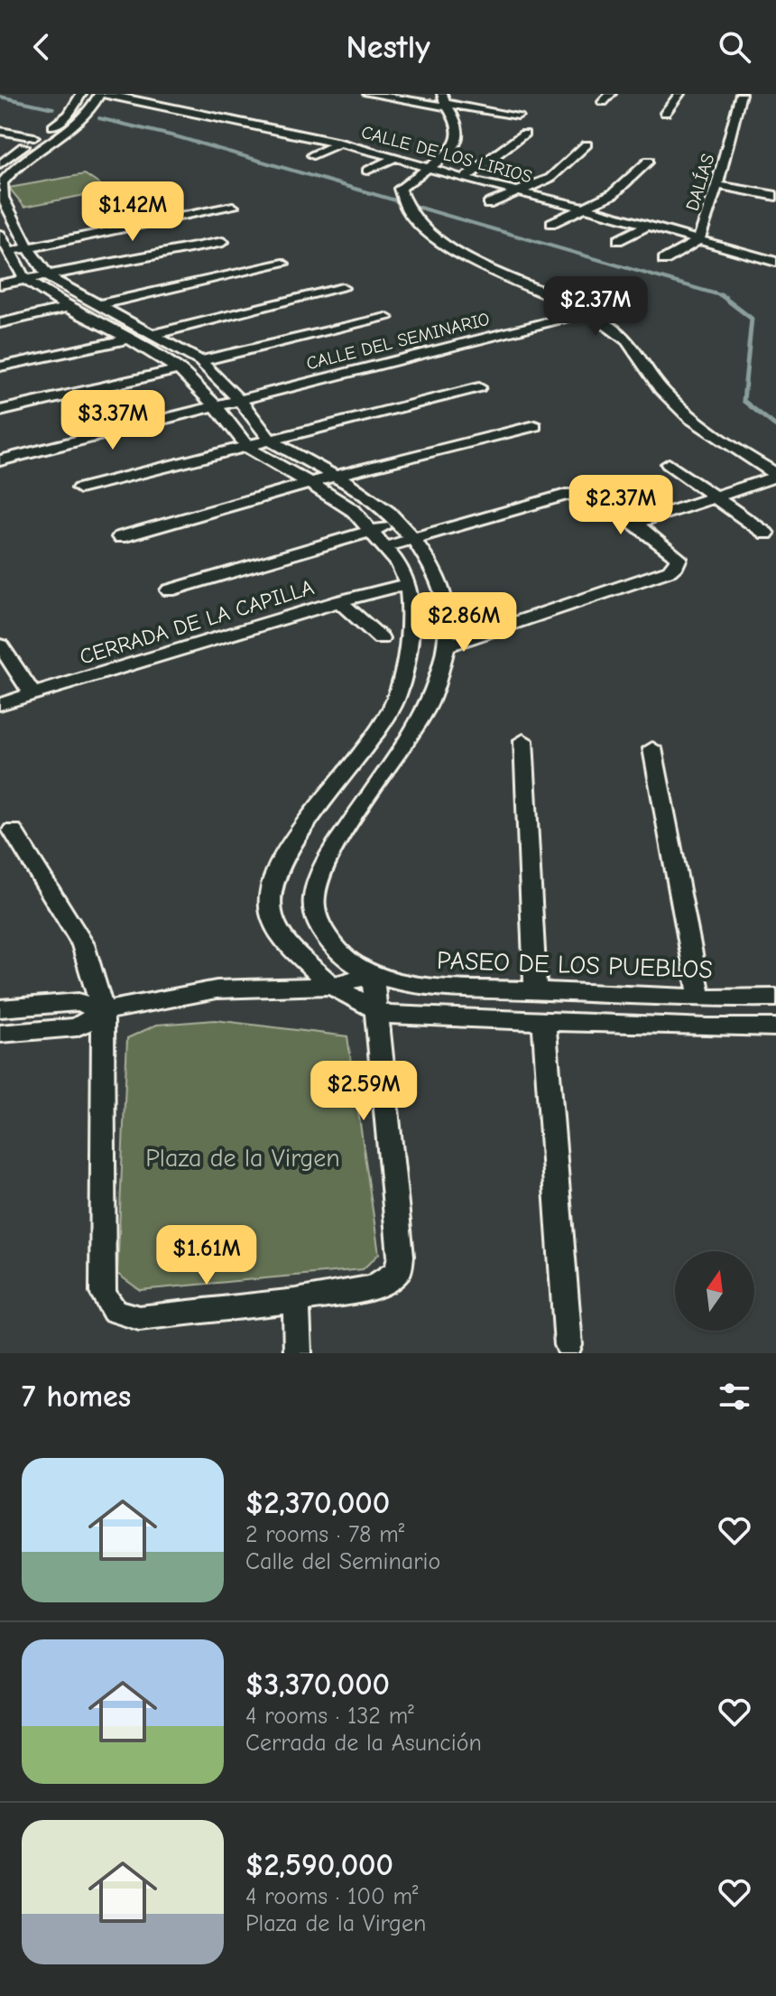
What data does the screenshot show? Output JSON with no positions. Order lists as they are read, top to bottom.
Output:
{
  "streets": {
    "street": [
      "CALLE DE LOS LIRIOS",
      "DALÍAS",
      "CALLE DEL SEMINARIO",
      "CERRADA DE LA CAPILLA",
      "PASEO DE LOS PUEBLOS"
    ]
  },
  "crossings": [
    ["CALLE DE LOS LIRIOS", "DALÍAS"]
  ],
  "parks": ["Plaza de la Virgen"],
  "north": "top",
  "page": {
    "header": "Nestly",
    "price": [
      "$1.42M",
      "$2.37M",
      "$3.37M",
      "$2.37M",
      "$2.86M",
      "$2.59M",
      "$1.61M"
    ],
    "heading": "7 homes",
    "list": [
      {
        "name": "$2,370,000",
        "note": "2 rooms · 78 m² · Calle del Seminario"
      },
      {
        "name": "$3,370,000",
        "note": "4 rooms · 132 m² · Cerrada de la Asunción"
      },
      {
        "name": "$2,590,000",
        "note": "4 rooms · 100 m² · Plaza de la Virgen"
      }
    ]
  }
}
